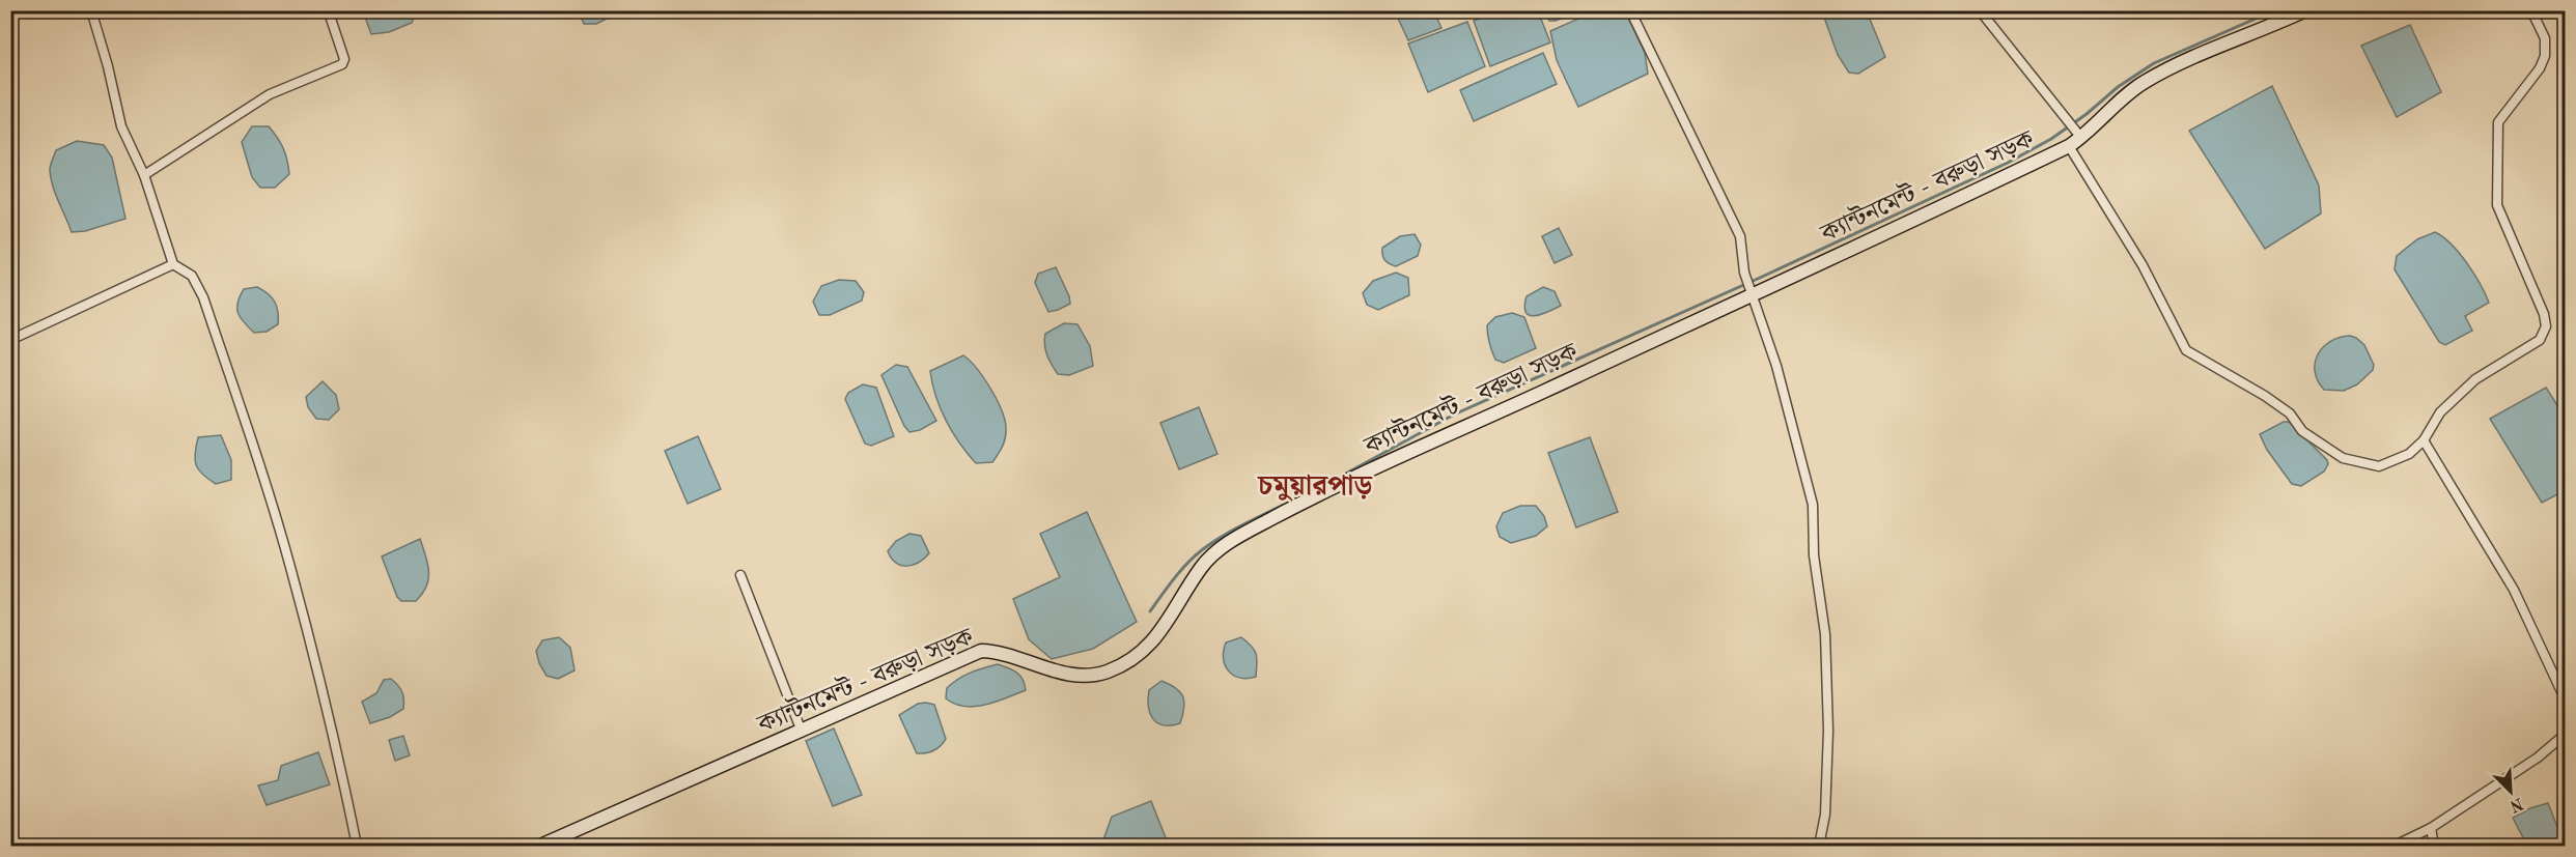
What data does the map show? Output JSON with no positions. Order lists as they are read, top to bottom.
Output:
{
  "streets": {
    "main road": ["ক্যান্টনমেন্ট - বরুড়া সড়ক"]
  },
  "districts": ["চমুয়ারপাড়"],
  "north": "bottom right"
}
